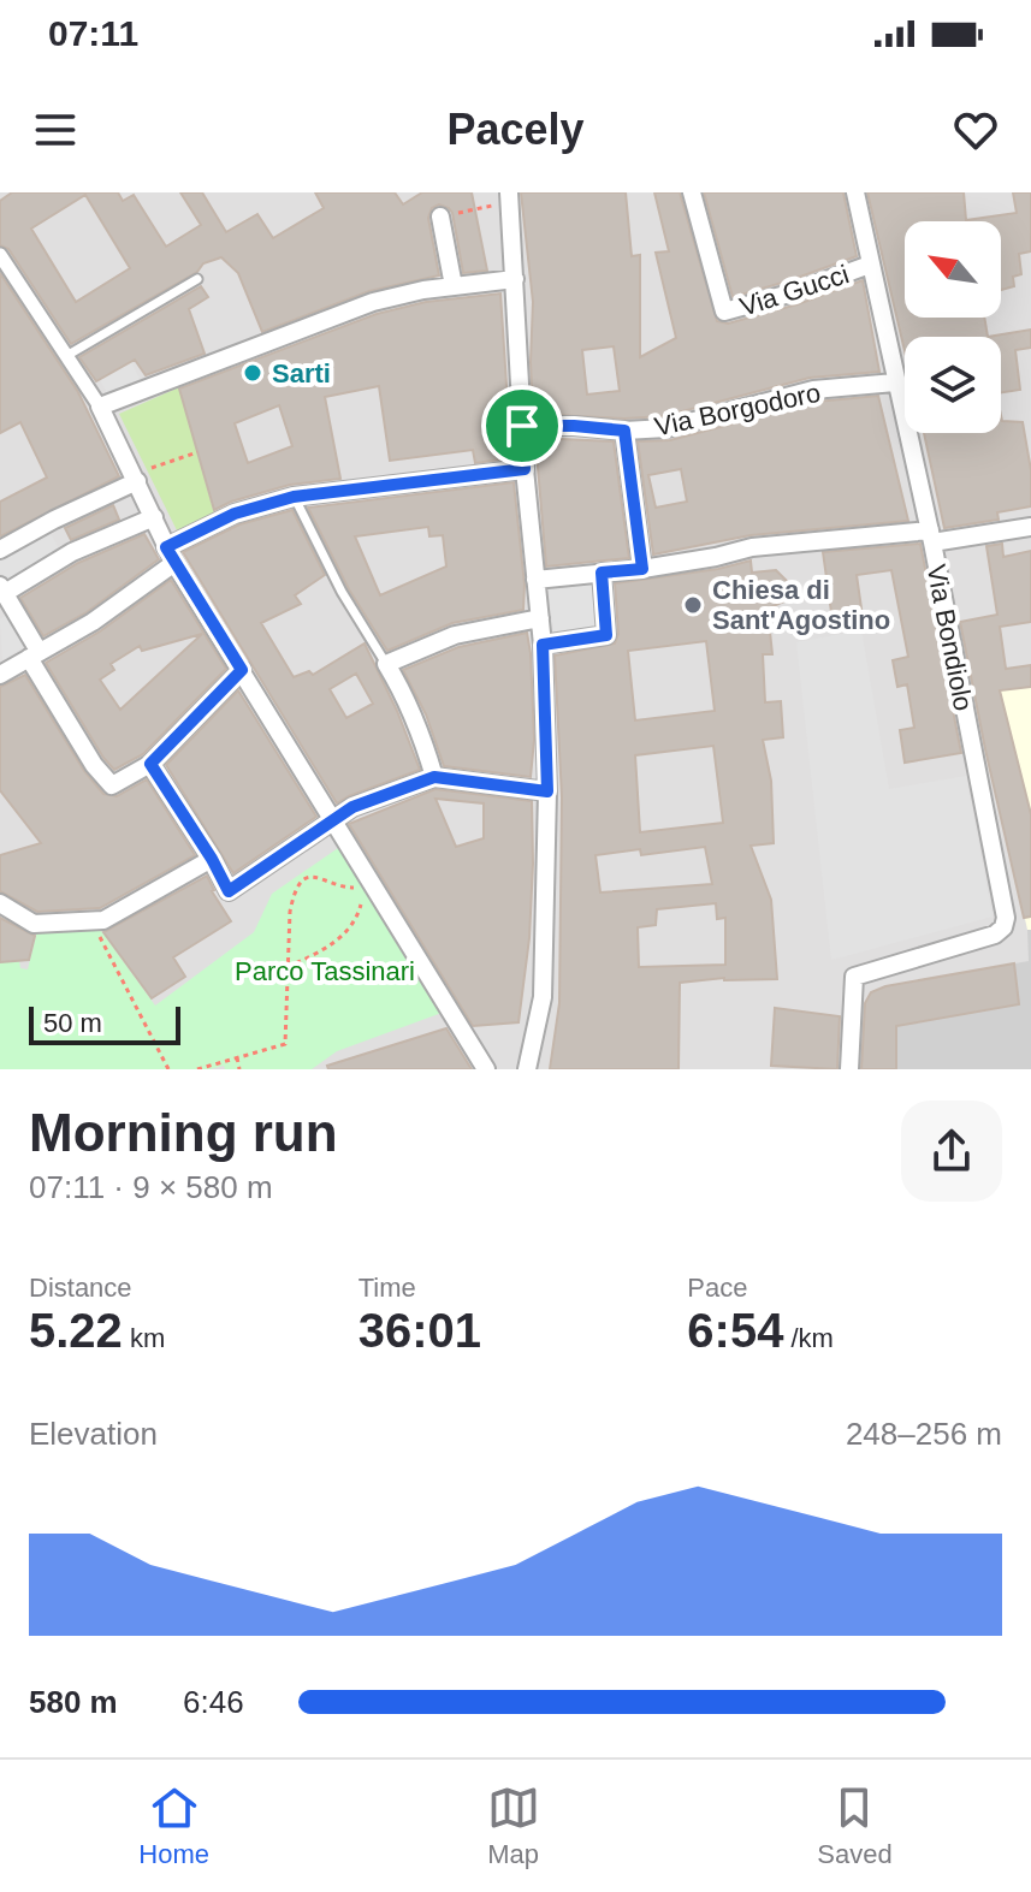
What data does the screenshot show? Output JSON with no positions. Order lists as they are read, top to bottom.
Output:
{
  "streets": {
    "street": ["Via Gucci", "Via Borgodoro", "Via Bondiolo"]
  },
  "crossings": [
    ["Via Gucci", "Via Bondiolo"],
    ["Via Borgodoro", "Via Bondiolo"]
  ],
  "parks": ["Parco Tassinari"],
  "places": ["Sarti", "Chiesa di Sant'Agostino"],
  "scale_bar": "50 m",
  "north": "top left",
  "page": {
    "status": "07:11",
    "header": "Pacely",
    "scale": "50 m",
    "heading": ["Morning run", "07:11 · 9 × 580 m"],
    "stats": [
      ["Distance", "5.22 km"],
      ["Time", "36:01"],
      ["Pace", "6:54 /km"]
    ],
    "chart": ["Elevation", "248–256 m"],
    "list": [
      {
        "name": "580 m",
        "note": "6:46"
      }
    ],
    "tabs": ["Home", "Map", "Saved"]
  }
}
